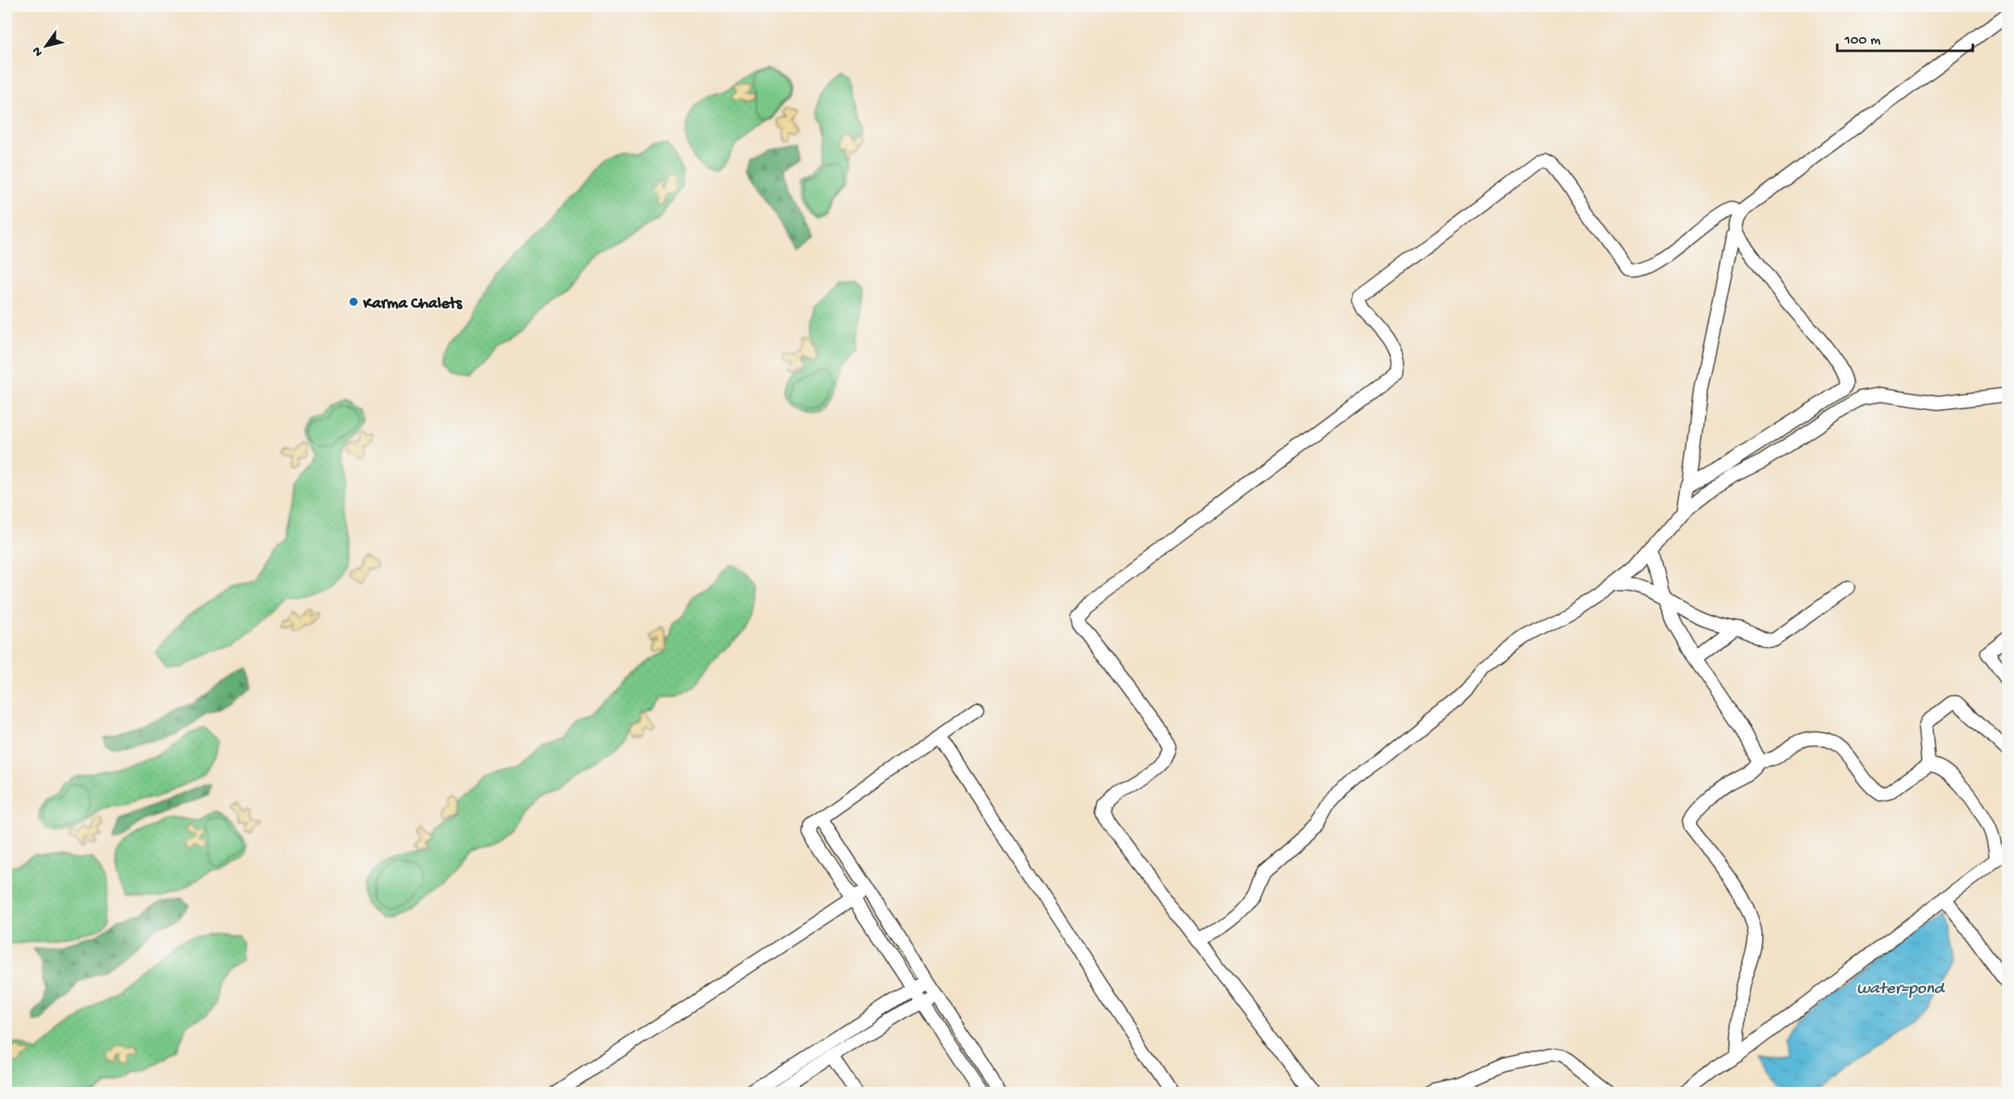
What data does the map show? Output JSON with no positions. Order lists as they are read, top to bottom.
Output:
{
  "water": ["water=pond"],
  "places": ["Karma Chalets"],
  "scale_bar": "100 m",
  "north": "bottom left"
}
